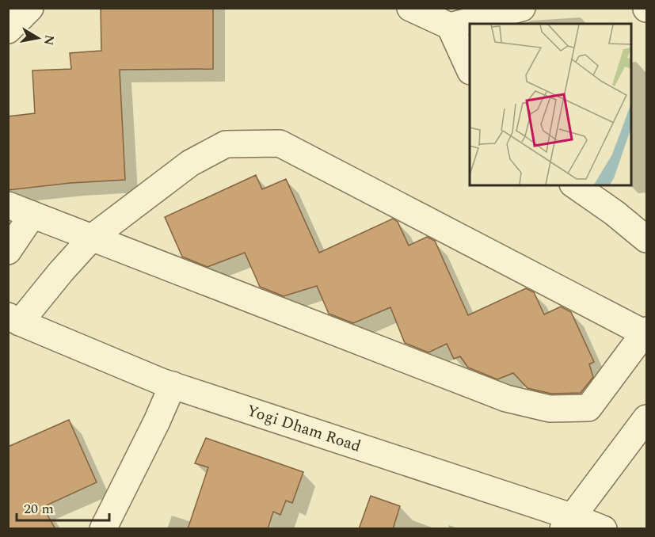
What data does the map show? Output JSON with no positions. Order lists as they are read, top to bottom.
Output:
{
  "streets": {
    "street": ["Yogi Dham Road"]
  },
  "scale_bar": "20 m",
  "north": "right"
}
